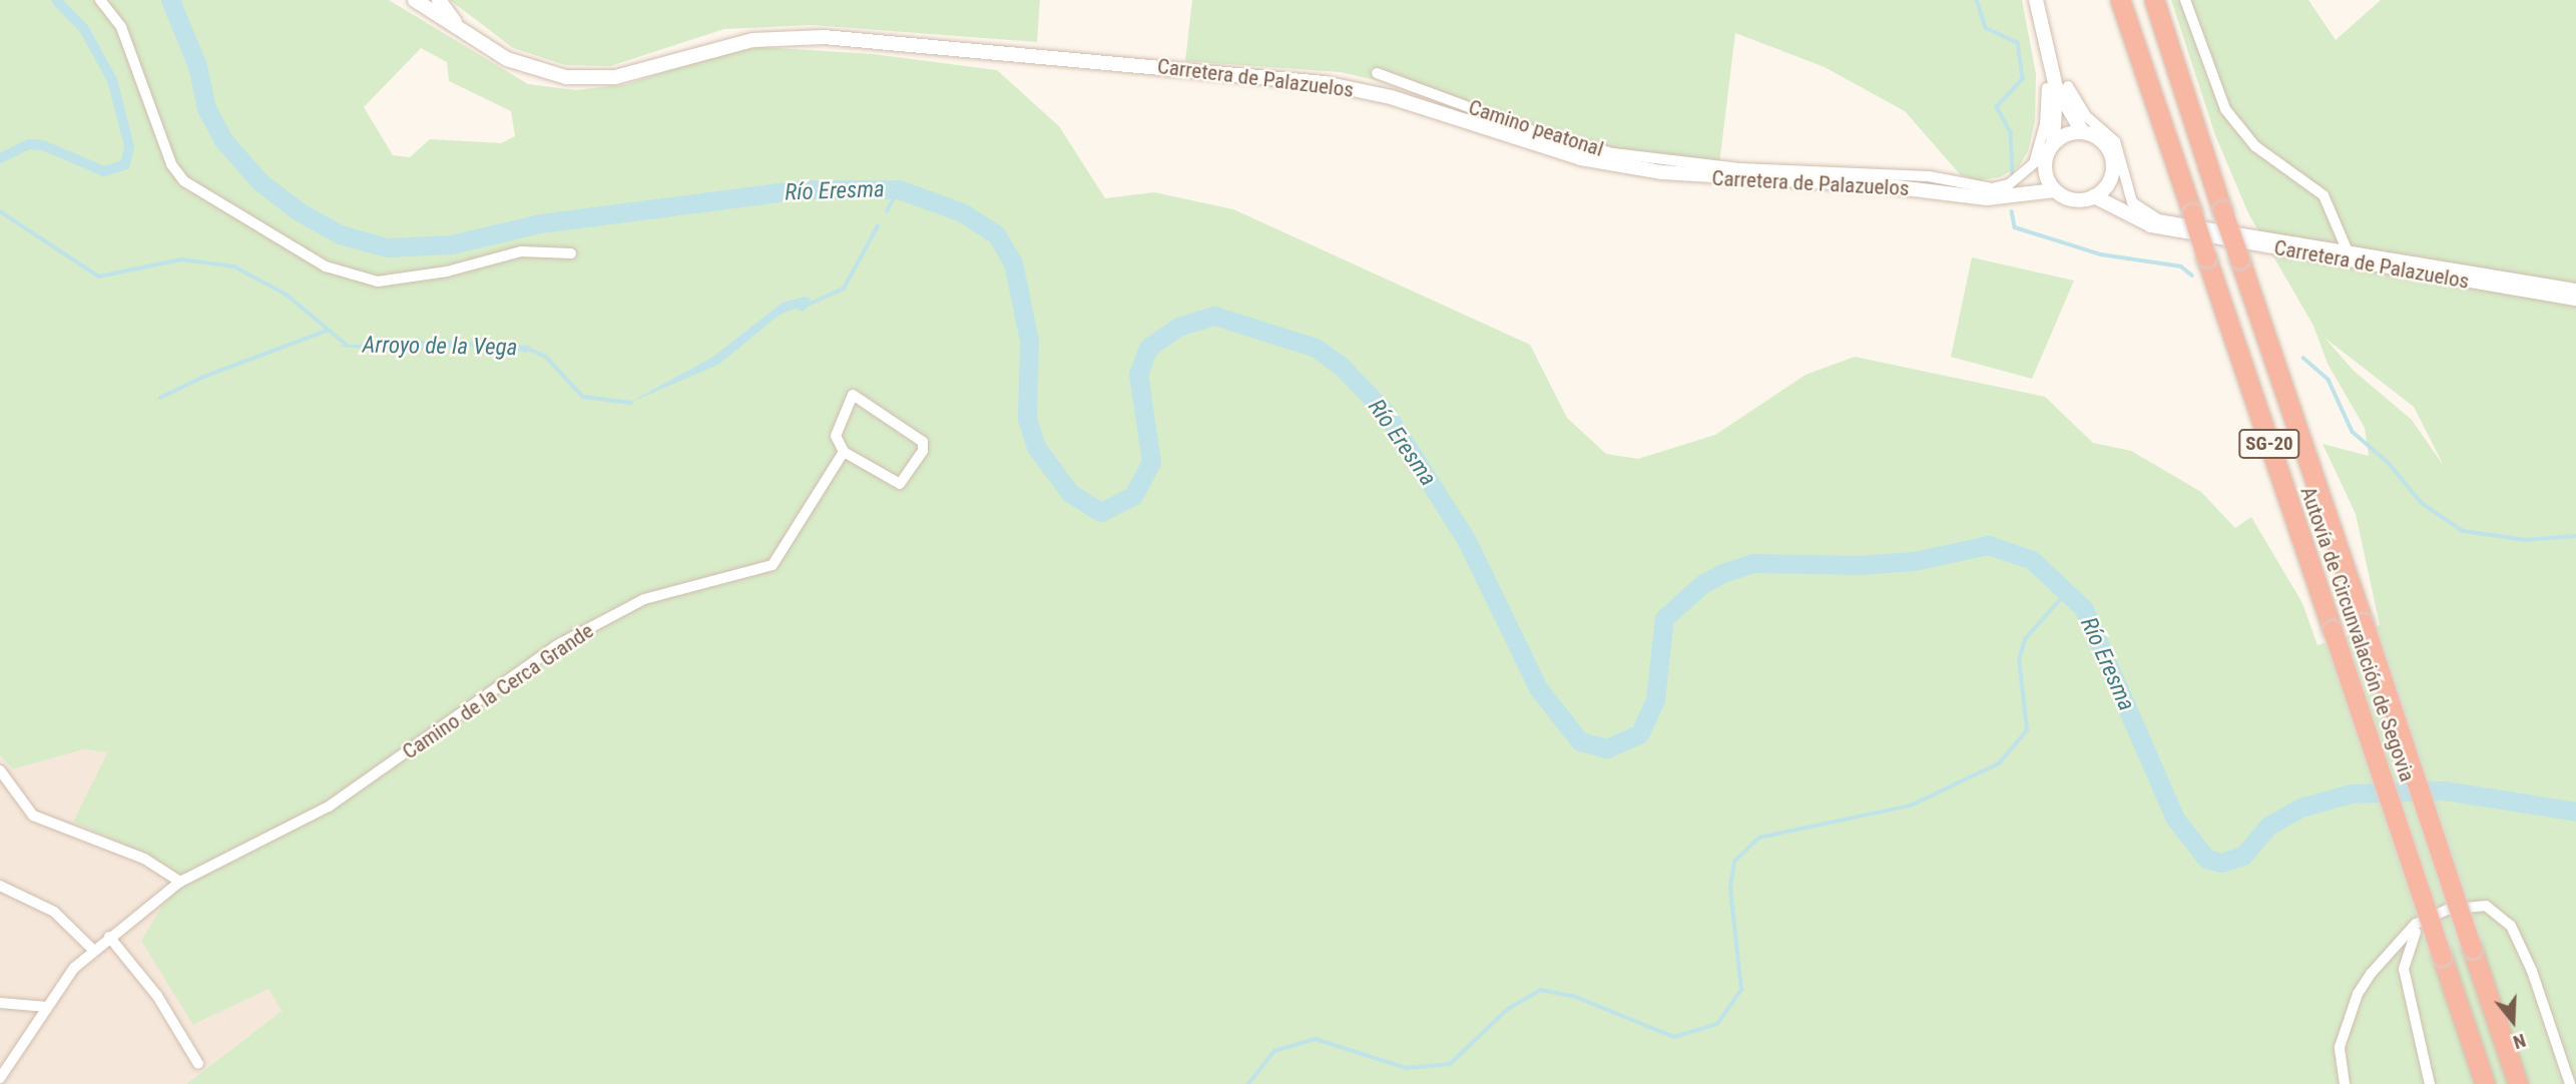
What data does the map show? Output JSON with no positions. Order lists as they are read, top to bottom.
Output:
{
  "streets": {
    "highway": ["SG-20", "Autovía de Circunvalación de Segovia"],
    "street": ["Carretera de Palazuelos", "Camino peatonal", "Camino de la Cerca Grande"]
  },
  "water": ["Río Eresma", "Arroyo de la Vega"],
  "north": "bottom"
}
